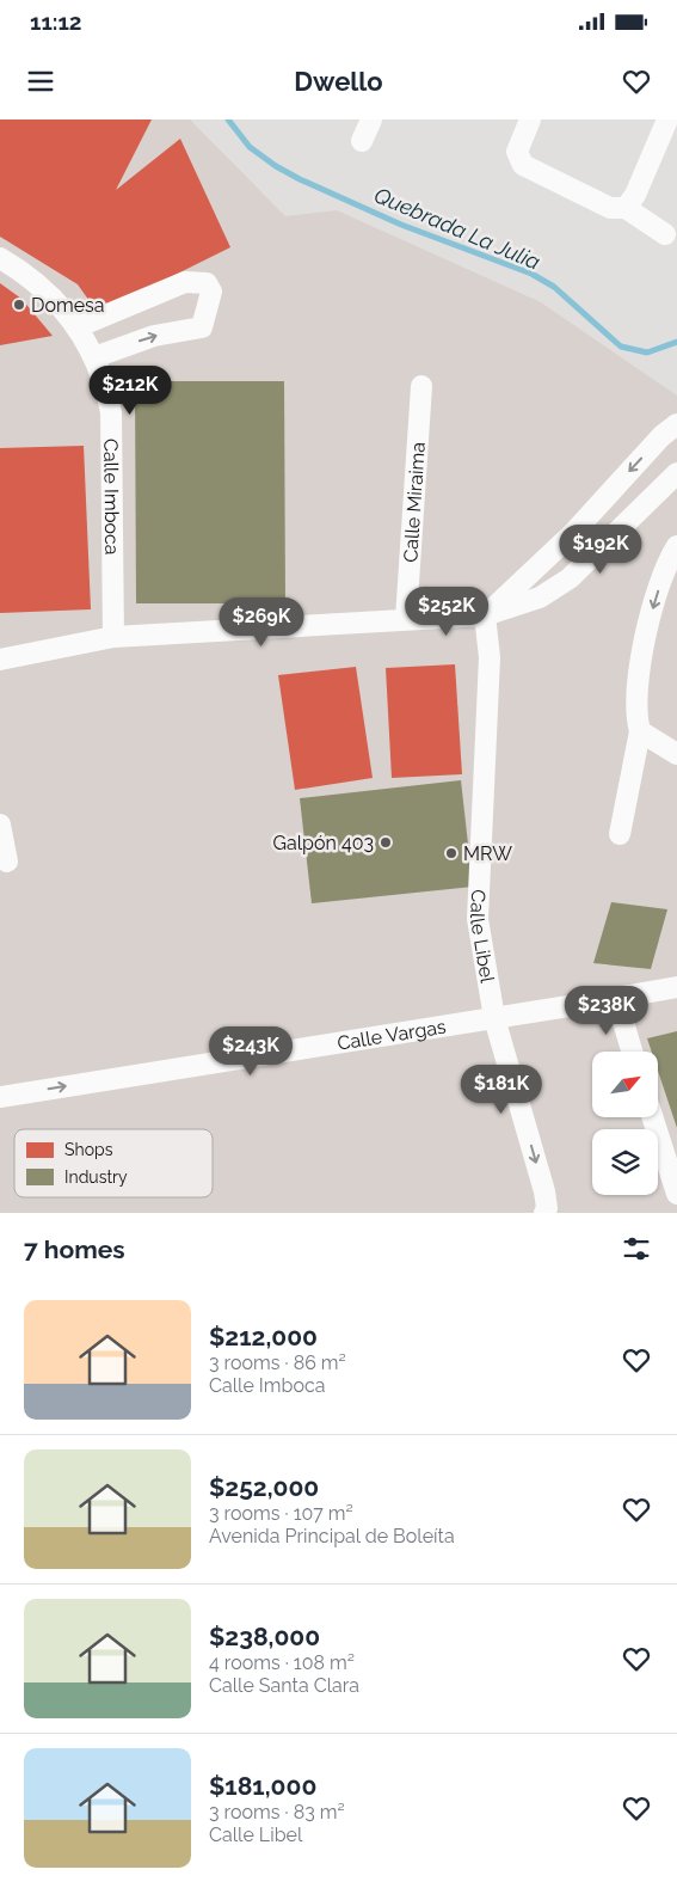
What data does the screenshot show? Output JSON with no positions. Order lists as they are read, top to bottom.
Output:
{
  "streets": {
    "street": [
      "Calle Imboca",
      "Calle Miraima",
      "Calle Libel",
      "Calle Vargas"
    ]
  },
  "crossings": [
    ["Calle Libel", "Calle Vargas"]
  ],
  "one_way": ["Calle Vargas"],
  "water": ["Quebrada La Julia"],
  "places": ["Domesa", "Galpón 403", "MRW"],
  "legend": ["Shops", "Industry"],
  "north": "top right",
  "page": {
    "status": "11:12",
    "header": "Dwello",
    "price": [
      "$212K",
      "$192K",
      "$252K",
      "$269K",
      "$238K",
      "$243K",
      "$181K"
    ],
    "heading": "7 homes",
    "list": [
      {
        "name": "$212,000",
        "note": "3 rooms · 86 m² · Calle Imboca"
      },
      {
        "name": "$252,000",
        "note": "3 rooms · 107 m² · Avenida Principal de Boleíta"
      },
      {
        "name": "$238,000",
        "note": "4 rooms · 108 m² · Calle Santa Clara"
      },
      {
        "name": "$181,000",
        "note": "3 rooms · 83 m² · Calle Libel"
      }
    ]
  }
}
